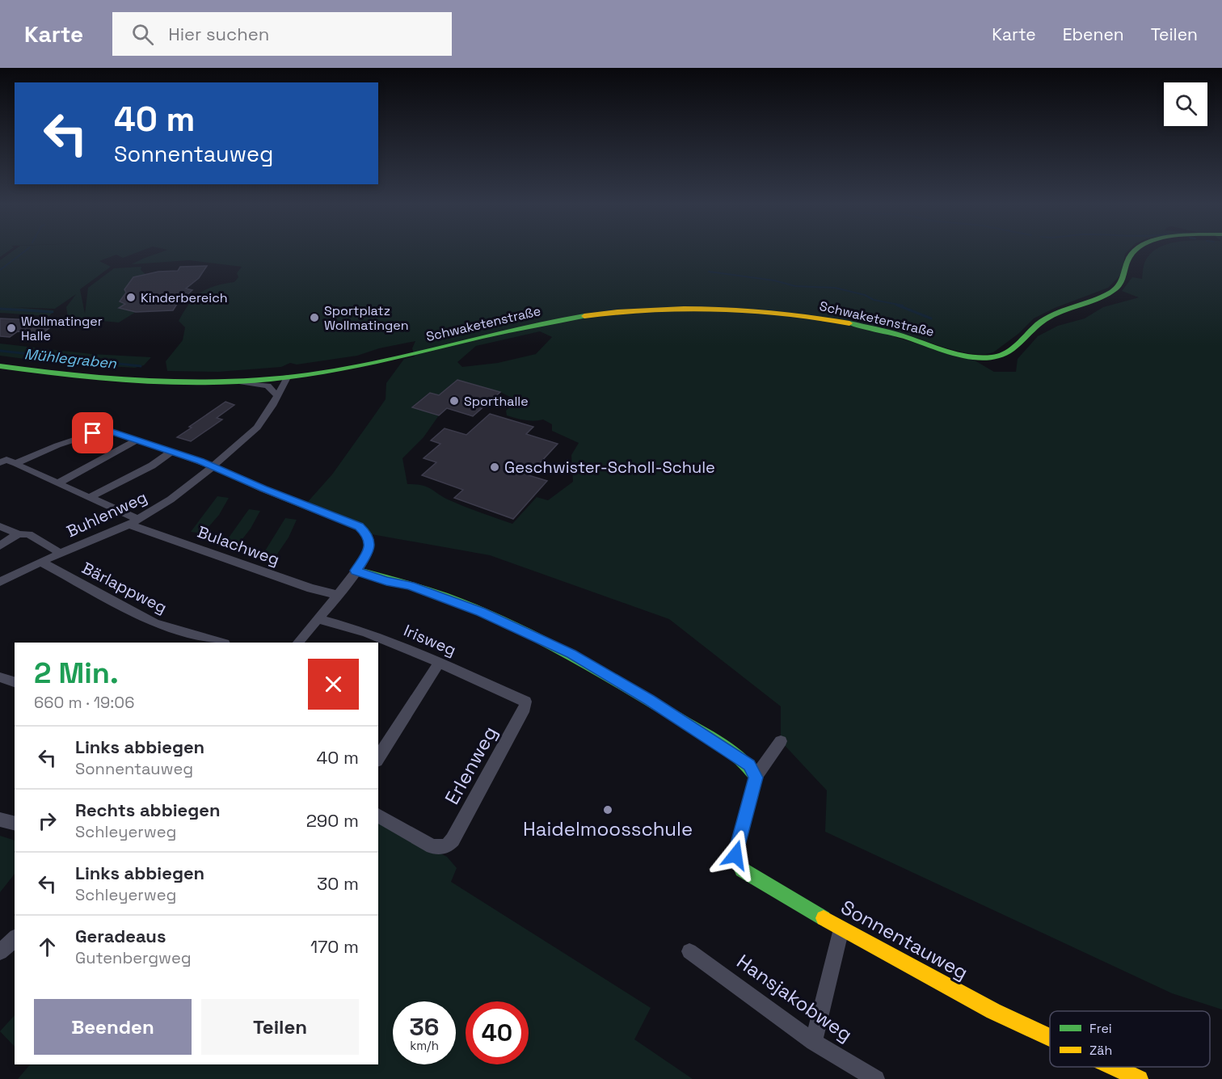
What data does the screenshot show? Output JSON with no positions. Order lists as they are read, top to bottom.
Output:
{
  "streets": {
    "street": [
      "Schwaketenstraße",
      "Buhlenweg",
      "Bulachweg",
      "Bärlappweg",
      "Irisweg",
      "Erlenweg",
      "Sonnentauweg",
      "Hansjakobweg"
    ]
  },
  "crossings": [
    ["Schwaketenstraße", "Buhlenweg"],
    ["Buhlenweg", "Bulachweg"],
    ["Buhlenweg", "Bärlappweg"],
    ["Irisweg", "Erlenweg"]
  ],
  "water": ["Mühlegraben"],
  "places": [
    "Kinderbereich",
    "Sportplatz Wollmatingen",
    "Wollmatinger Halle",
    "Sporthalle",
    "Geschwister-Scholl-Schule",
    "Haidelmoosschule"
  ],
  "legend": ["Frei", "Zäh"],
  "page": {
    "header": "Karte",
    "search": "Hier suchen",
    "nav": ["Karte", "Ebenen", "Teilen"],
    "turn": ["40 m", "Sonnentauweg"],
    "heading": ["2 Min.", "660 m · 19:06"],
    "list": [
      {
        "name": "Links abbiegen",
        "note": "Sonnentauweg",
        "value": "40 m"
      },
      {
        "name": "Rechts abbiegen",
        "note": "Schleyerweg",
        "value": "290 m"
      },
      {
        "name": "Links abbiegen",
        "note": "Schleyerweg",
        "value": "30 m"
      },
      {
        "name": "Geradeaus",
        "note": "Gutenbergweg",
        "value": "170 m"
      }
    ],
    "buttons": ["Beenden", "Teilen"],
    "speed": "36 km/h",
    "limit": "40"
  }
}
